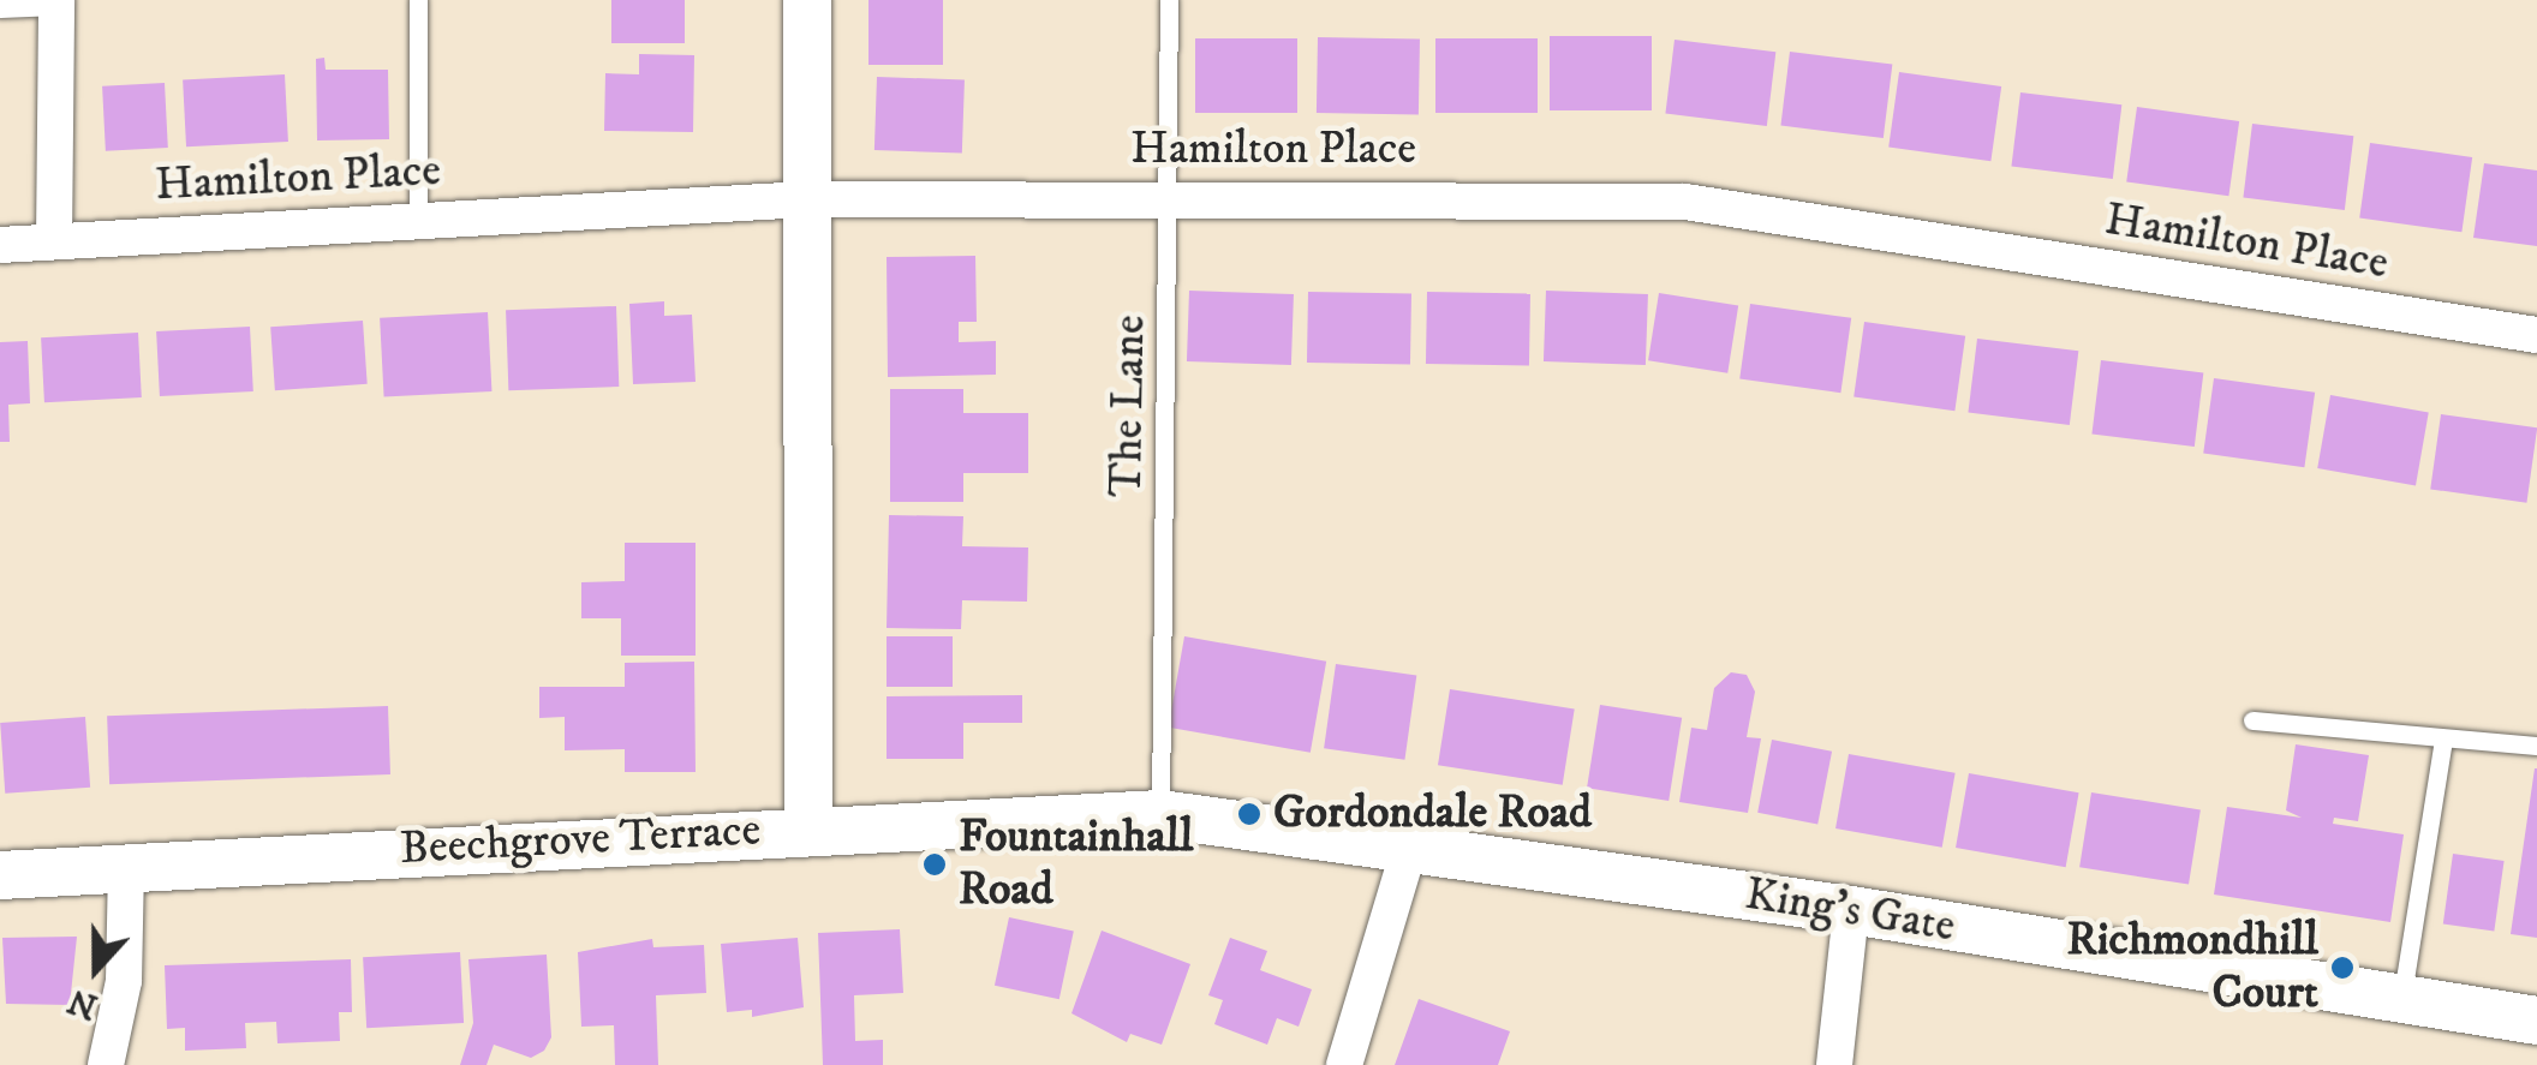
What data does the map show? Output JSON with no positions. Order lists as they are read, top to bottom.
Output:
{
  "streets": {
    "street": ["Hamilton Place", "Beechgrove Terrace", "King's Gate"],
    "lane": ["The Lane"]
  },
  "crossings": [
    ["Hamilton Place", "The Lane"],
    ["The Lane", "Beechgrove Terrace"],
    ["The Lane", "King's Gate"],
    ["Beechgrove Terrace", "King's Gate"]
  ],
  "places": ["Gordondale Road", "Fountainhall Road", "Richmondhill Court"],
  "north": "bottom"
}
